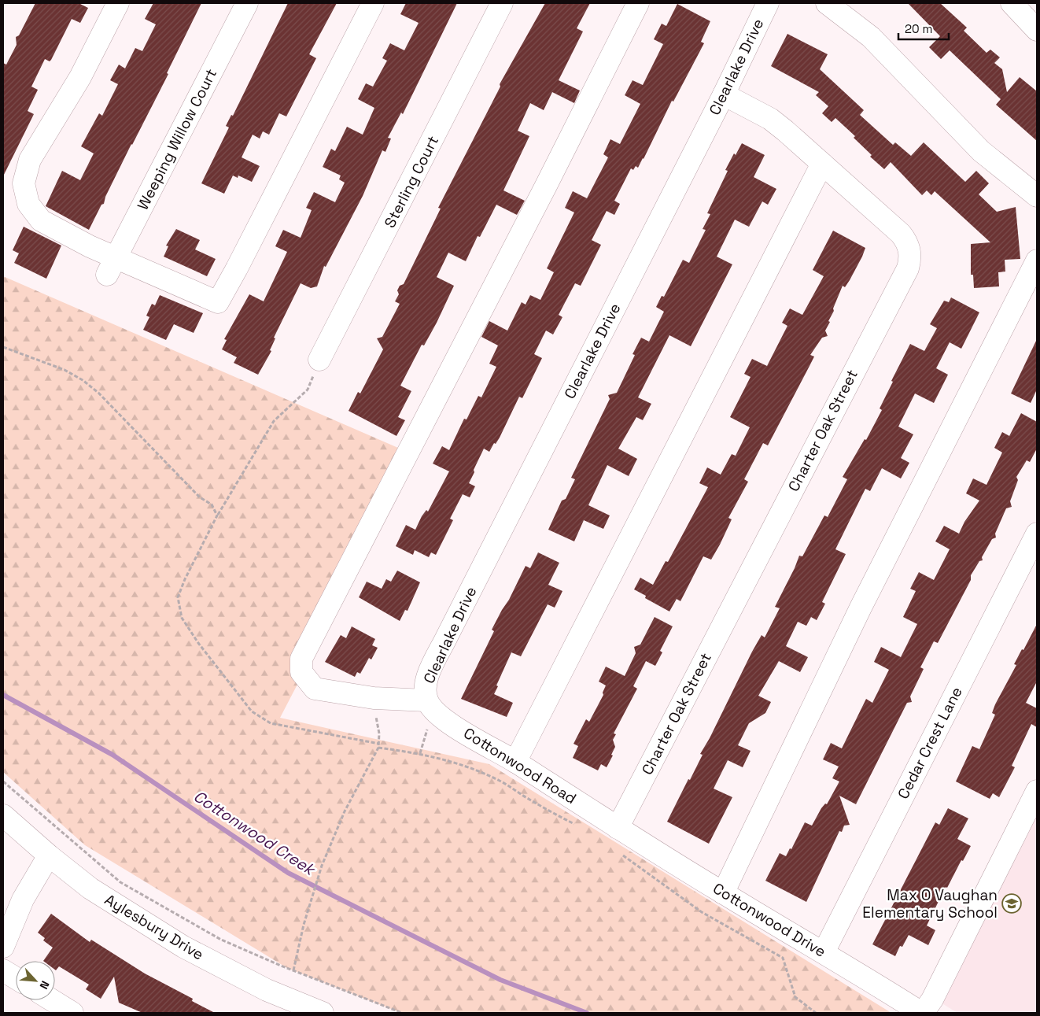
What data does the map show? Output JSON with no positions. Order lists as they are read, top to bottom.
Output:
{
  "streets": {
    "street": [
      "Clearlake Drive",
      "Weeping Willow Court",
      "Sterling Court",
      "Charter Oak Street",
      "Cedar Crest Lane",
      "Cottonwood Road",
      "Cottonwood Drive",
      "Aylesbury Drive"
    ]
  },
  "crossings": [
    ["Clearlake Drive", "Charter Oak Street"],
    ["Clearlake Drive", "Cottonwood Road"],
    ["Charter Oak Street", "Cottonwood Road"],
    ["Charter Oak Street", "Cottonwood Drive"],
    ["Cedar Crest Lane", "Cottonwood Drive"],
    ["Cottonwood Road", "Cottonwood Drive"]
  ],
  "water": ["Cottonwood Creek"],
  "places": {
    "school or university": ["Max O Vaughan Elementary School"]
  },
  "scale_bar": "20 m",
  "north": "bottom right"
}
